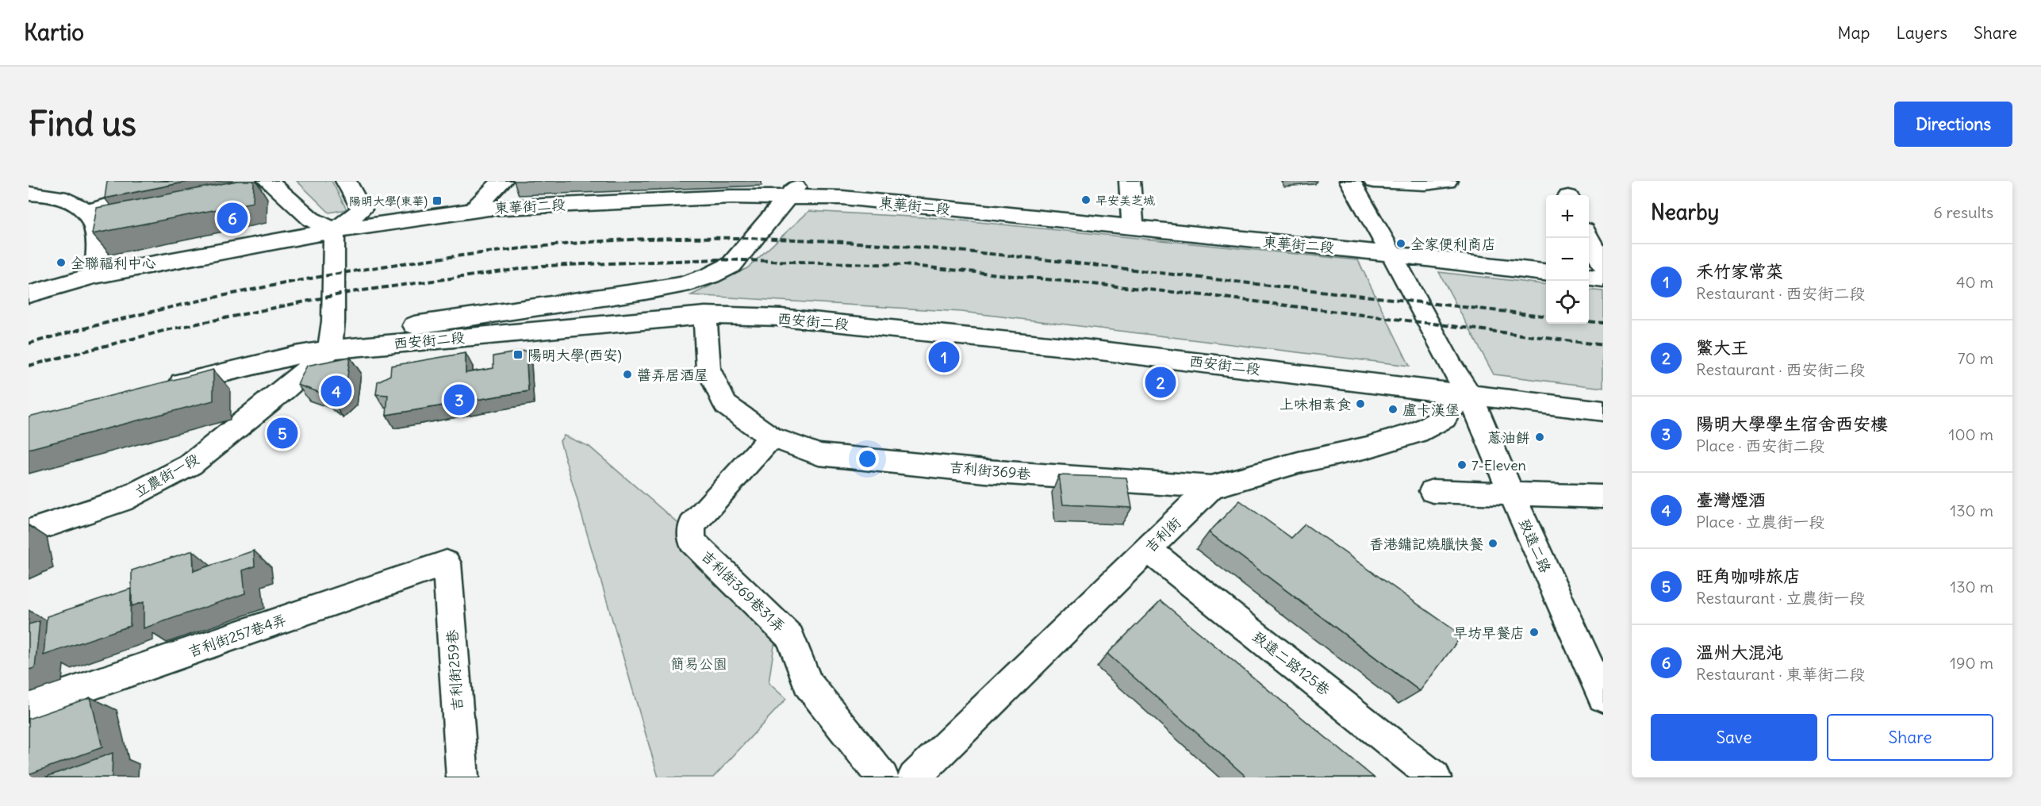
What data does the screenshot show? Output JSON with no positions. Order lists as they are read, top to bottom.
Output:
{
  "streets": {
    "street": [
      "東華街二段",
      "西安街二段",
      "吉利街369巷",
      "立農街一段",
      "吉利街",
      "致遠二路",
      "吉利街369巷31弄",
      "吉利街257巷4弄",
      "致遠二路125巷",
      "吉利街259巷"
    ]
  },
  "crossings": [
    ["東華街二段", "致遠二路"],
    ["西安街二段", "吉利街369巷"],
    ["西安街二段", "立農街一段"],
    ["西安街二段", "吉利街"],
    ["西安街二段", "致遠二路"],
    ["吉利街369巷", "吉利街"],
    ["吉利街369巷", "吉利街369巷31弄"],
    ["吉利街", "致遠二路"],
    ["吉利街", "致遠二路125巷"],
    ["吉利街257巷4弄", "吉利街259巷"]
  ],
  "parks": ["簡易公園"],
  "places": {
    "other": [
      "早安美芝城",
      "全家便利商店",
      "全聯福利中心",
      "醬弄居酒屋",
      "上味相素食",
      "盧卡漢堡",
      "蔥油餅",
      "7-Eleven",
      "香港鏞記燒臘快餐",
      "早坊早餐店"
    ],
    "transit": ["陽明大學(東華)", "陽明大學(西安)"]
  },
  "page": {
    "header": "Kartio",
    "nav": ["Map", "Layers", "Share"],
    "buttons": [
      "Directions",
      ["Save", "Share"]
    ],
    "title": "Find us",
    "heading": ["Nearby", "6 results"],
    "map_buttons": ["+", "−"],
    "pins": [
      "6",
      "1",
      "2",
      "4",
      "3",
      "5"
    ],
    "list": [
      {
        "mark": "1",
        "name": "禾竹家常菜",
        "note": "Restaurant · 西安街二段",
        "value": "40 m"
      },
      {
        "mark": "2",
        "name": "鱉大王",
        "note": "Restaurant · 西安街二段",
        "value": "70 m"
      },
      {
        "mark": "3",
        "name": "陽明大學學生宿舍西安樓",
        "note": "Place · 西安街二段",
        "value": "100 m"
      },
      {
        "mark": "4",
        "name": "臺灣煙酒",
        "note": "Place · 立農街一段",
        "value": "130 m"
      },
      {
        "mark": "5",
        "name": "旺角咖啡旅店",
        "note": "Restaurant · 立農街一段",
        "value": "130 m"
      },
      {
        "mark": "6",
        "name": "溫州大混沌",
        "note": "Restaurant · 東華街二段",
        "value": "190 m"
      }
    ]
  }
}
